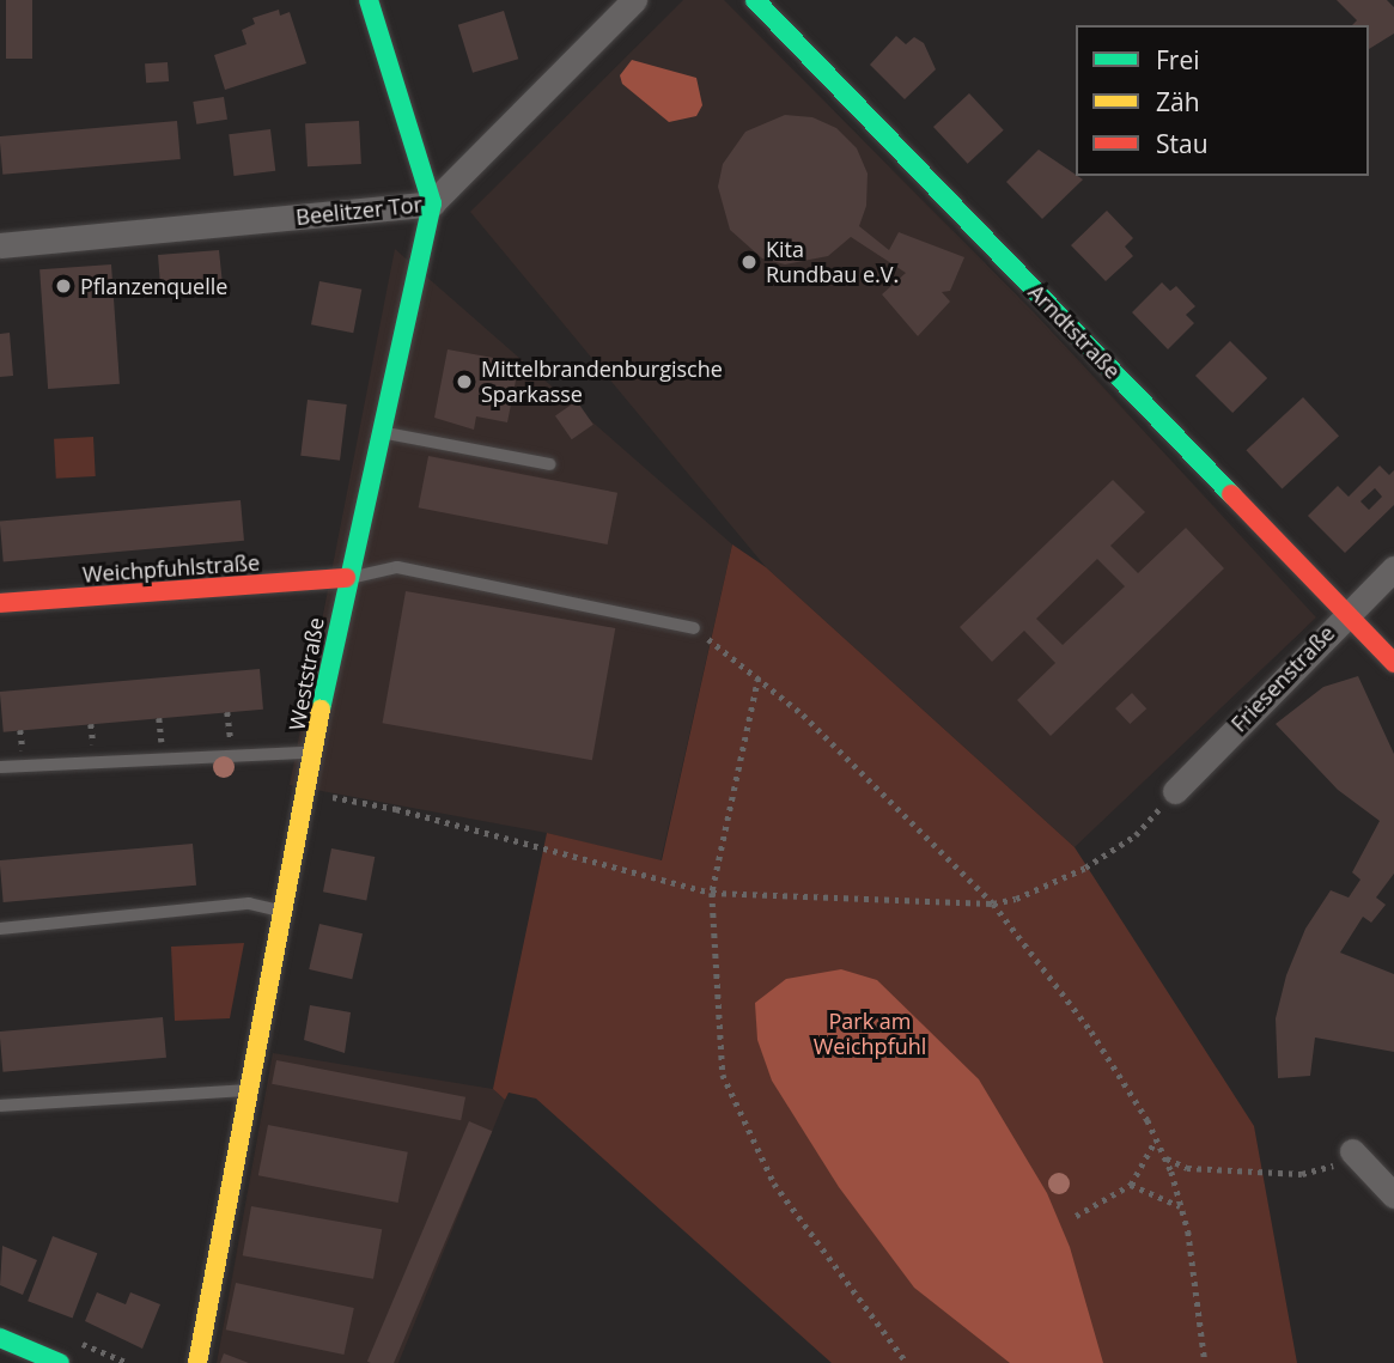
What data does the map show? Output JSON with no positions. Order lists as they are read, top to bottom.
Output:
{
  "streets": {
    "street": [
      "Beelitzer Tor",
      "Arndtstraße",
      "Weichpfuhlstraße",
      "Weststraße",
      "Friesenstraße"
    ]
  },
  "crossings": [
    ["Beelitzer Tor", "Weststraße"],
    ["Arndtstraße", "Friesenstraße"],
    ["Weichpfuhlstraße", "Weststraße"]
  ],
  "parks": ["Park am Weichpfuhl"],
  "places": ["Kita Rundbau e.V.", "Pflanzenquelle", "Mittelbrandenburgische Sparkasse"],
  "legend": ["Frei", "Zäh", "Stau"]
}
